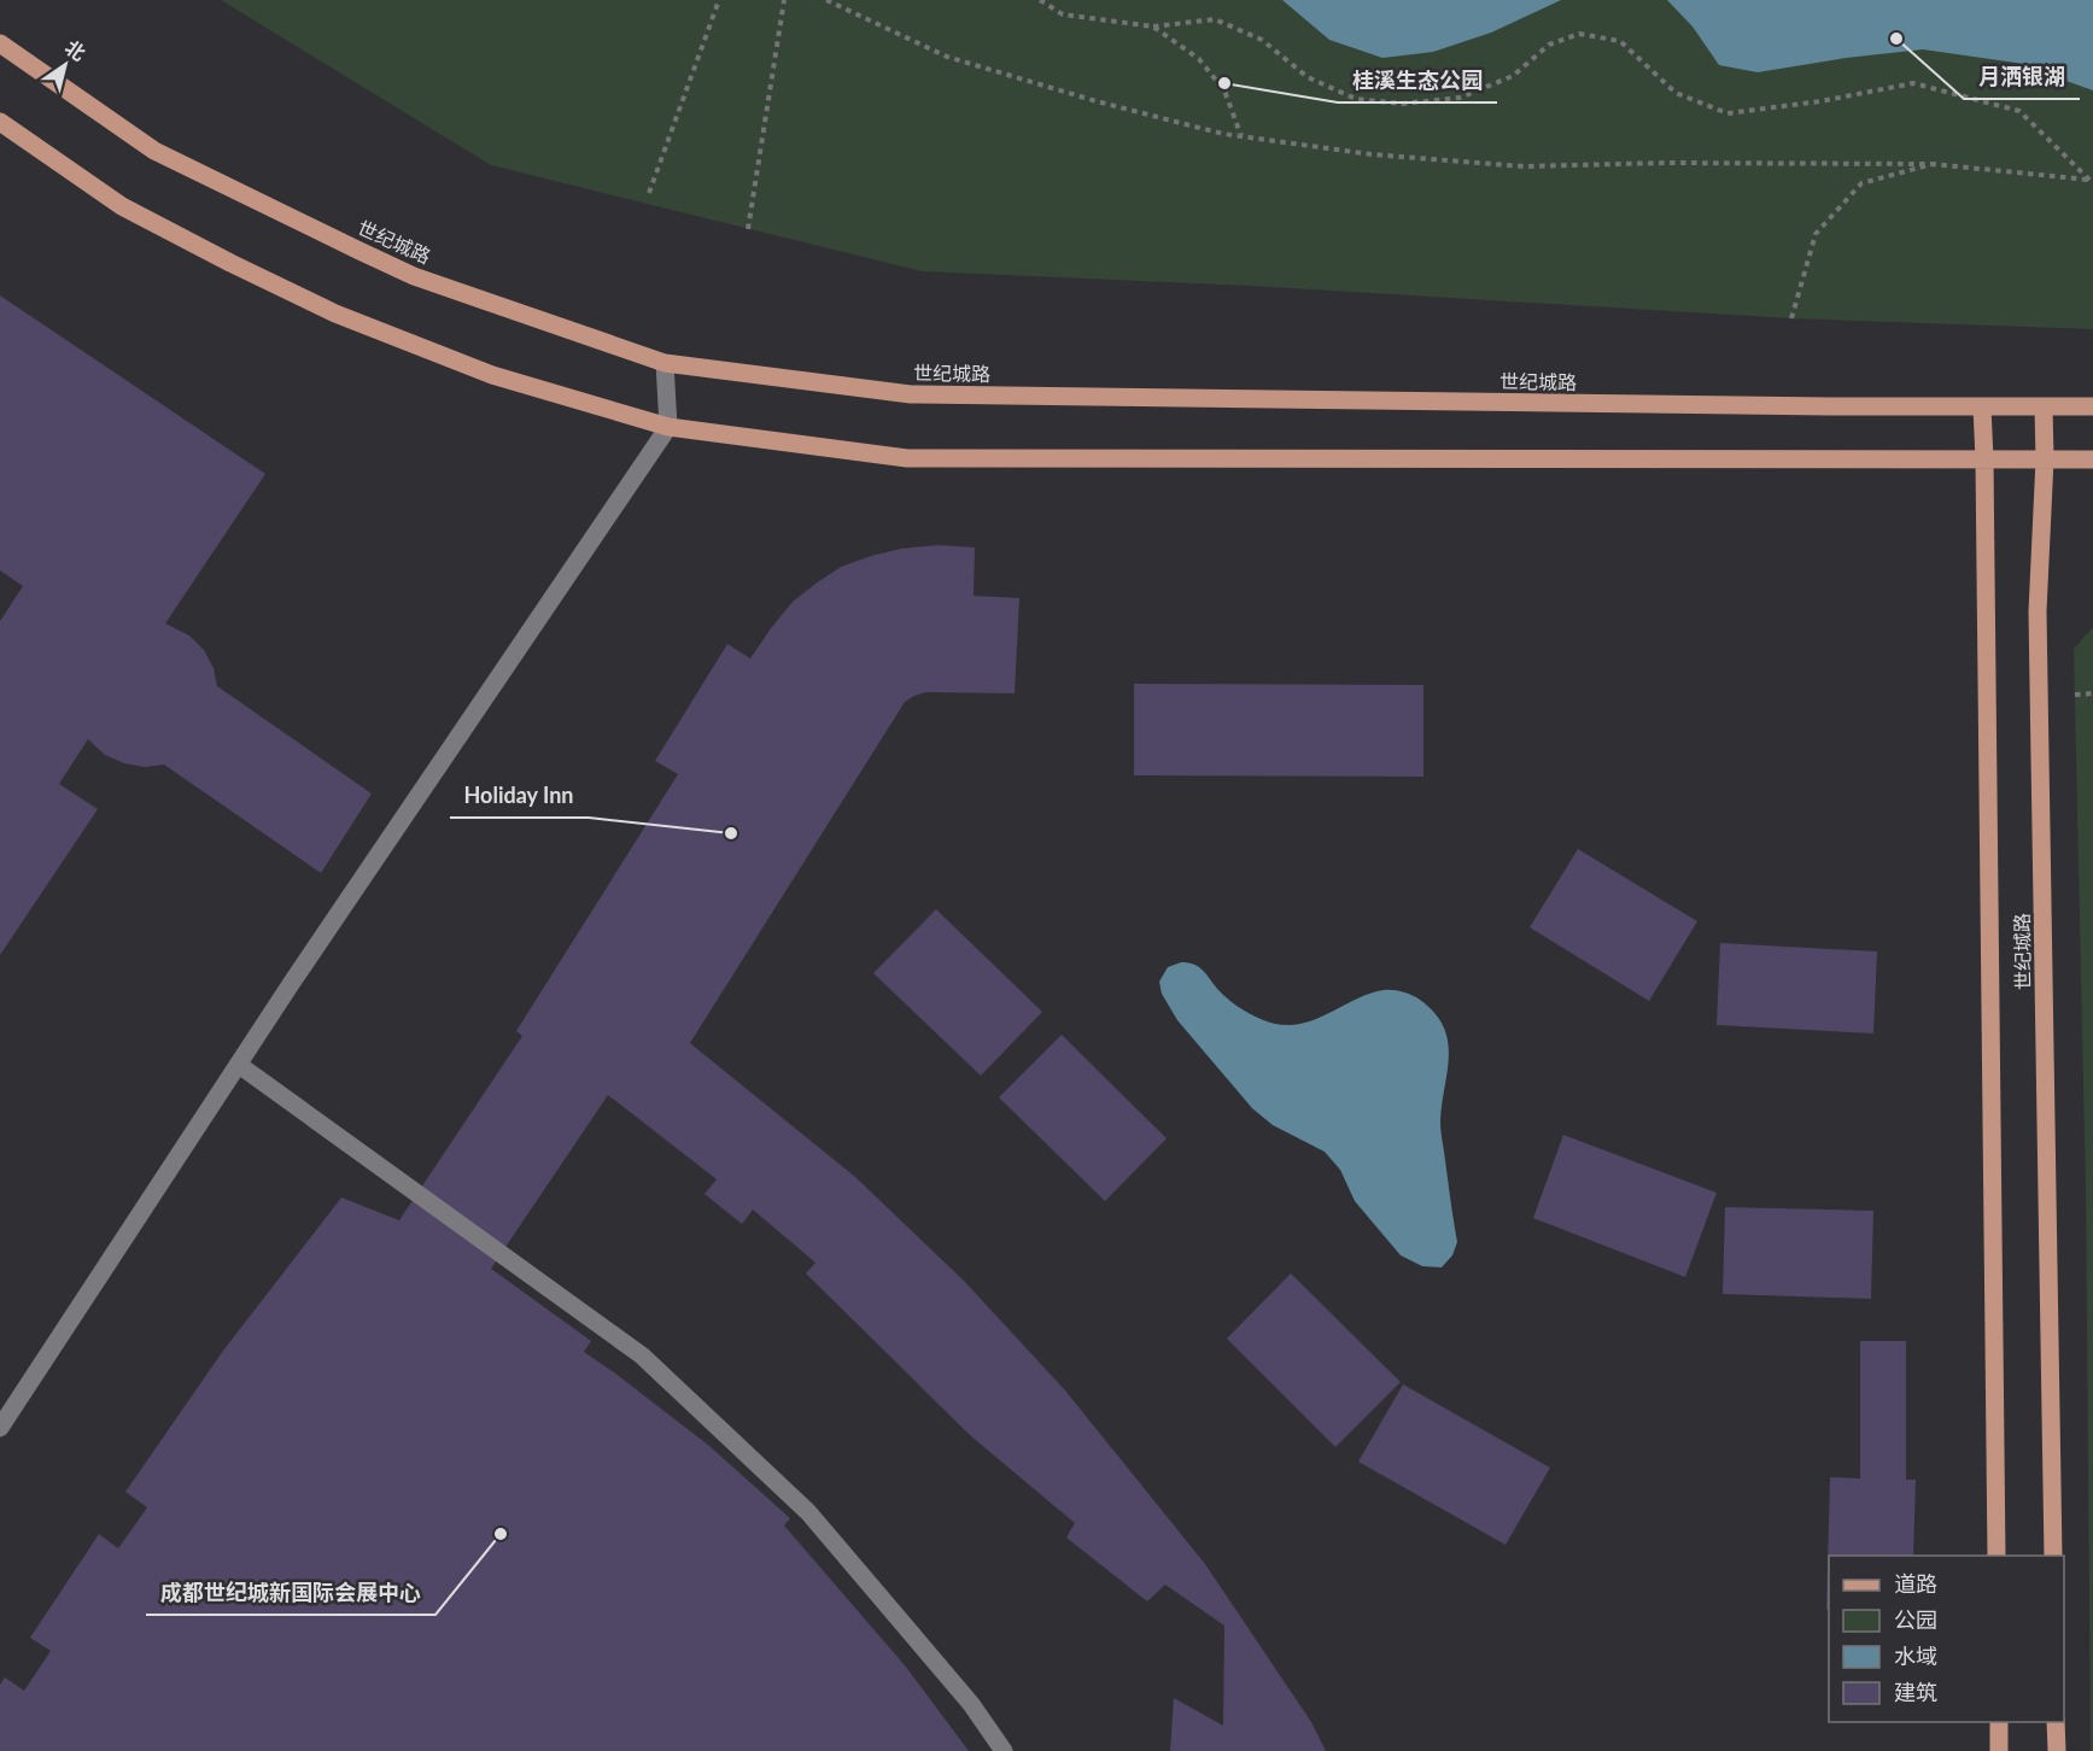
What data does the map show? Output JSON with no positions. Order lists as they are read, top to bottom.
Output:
{
  "streets": {
    "main road": ["世纪城路"]
  },
  "places": [
    "月洒银湖",
    "桂溪生态公园",
    "Holiday Inn",
    "成都世纪城新国际会展中心"
  ],
  "legend": [
    "道路",
    "公园",
    "水域",
    "建筑"
  ],
  "north": "top right"
}
